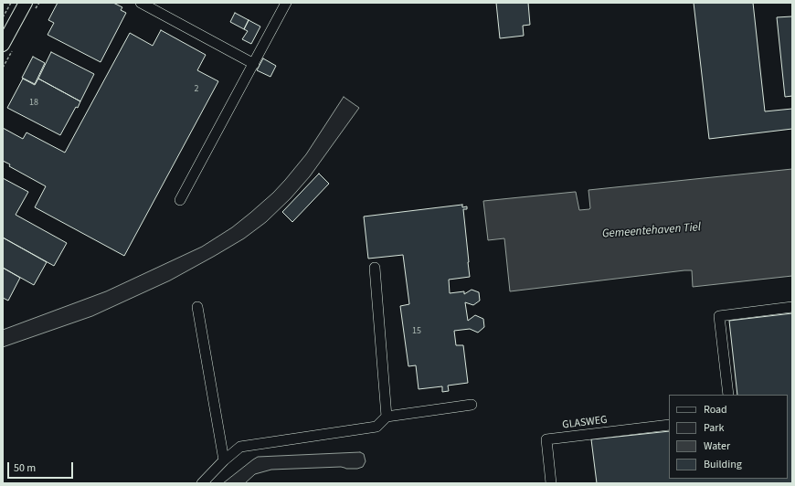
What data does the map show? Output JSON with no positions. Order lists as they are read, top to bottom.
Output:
{
  "streets": {
    "street": ["GLASWEG"]
  },
  "water": ["Gemeentehaven Tiel"],
  "house_numbers": ["2", "18", "15"],
  "legend": [
    "Road",
    "Park",
    "Water",
    "Building"
  ],
  "scale_bar": "50 m"
}
